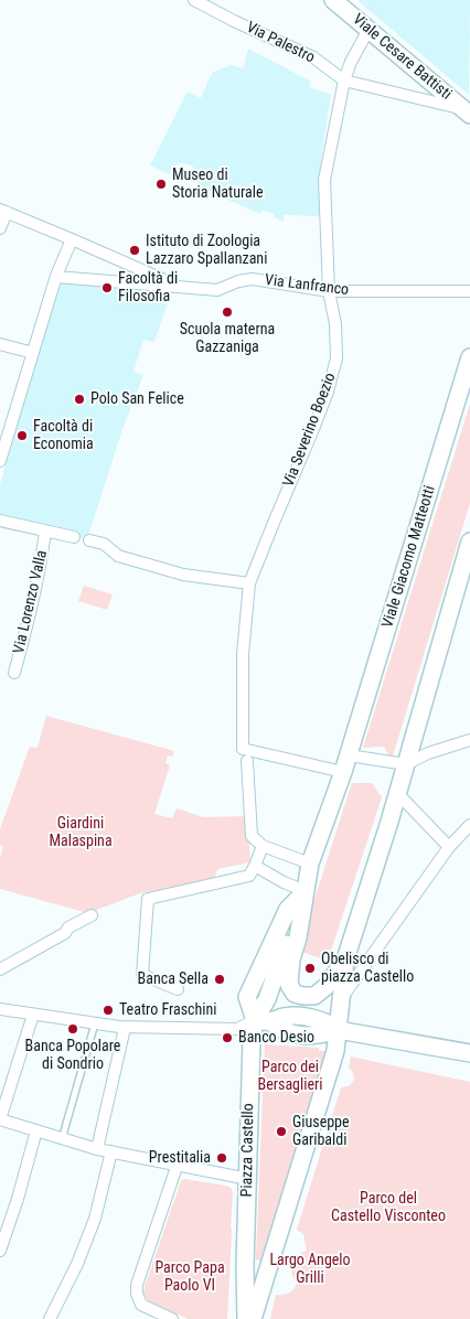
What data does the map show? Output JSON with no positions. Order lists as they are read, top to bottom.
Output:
{
  "streets": {
    "street": [
      "Via Palestro",
      "Viale Cesare Battisti",
      "Via Lanfranco",
      "Via Severino Boezio",
      "Viale Giacomo Matteotti",
      "Via Lorenzo Valla",
      "Piazza Castello"
    ]
  },
  "crossings": [
    ["Via Palestro", "Viale Cesare Battisti"],
    ["Via Palestro", "Via Severino Boezio"],
    ["Viale Cesare Battisti", "Via Severino Boezio"],
    ["Via Lanfranco", "Via Severino Boezio"],
    ["Via Severino Boezio", "Viale Giacomo Matteotti"],
    ["Viale Giacomo Matteotti", "Piazza Castello"]
  ],
  "parks": [
    "Giardini Malaspina",
    "Parco dei Bersaglieri",
    "Parco del Castello Visconteo",
    "Largo Angelo Grilli",
    "Parco Papa Paolo VI"
  ],
  "places": [
    "Museo di Storia Naturale",
    "Istituto di Zoologia Lazzaro Spallanzani",
    "Facoltà di Filosofia",
    "Scuola materna Gazzaniga",
    "Polo San Felice",
    "Facoltà di Economia",
    "Obelisco di piazza Castello",
    "Banca Sella",
    "Teatro Fraschini",
    "Banca Popolare di Sondrio",
    "Banco Desio",
    "Giuseppe Garibaldi",
    "Prestitalia"
  ]
}
